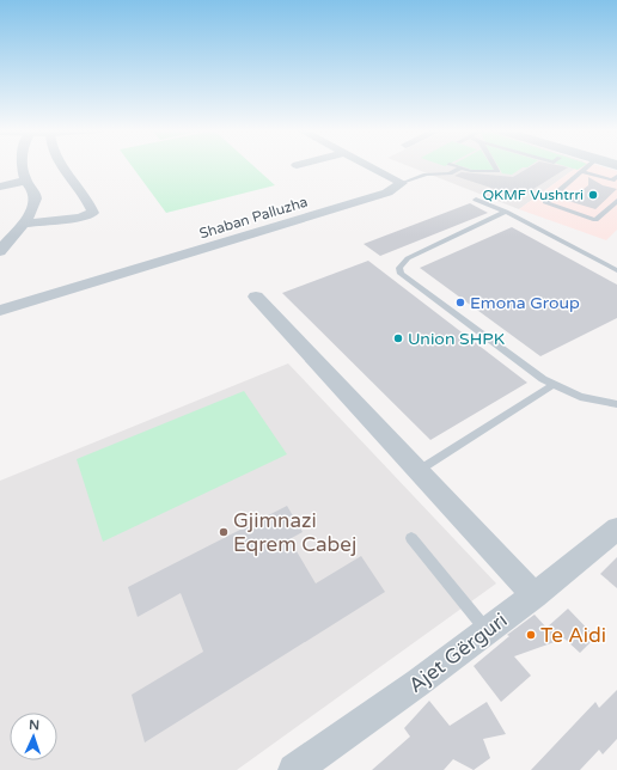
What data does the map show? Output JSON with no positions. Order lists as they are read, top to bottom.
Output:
{
  "streets": {
    "street": ["Shaban Palluzha", "Ajet Gërguri"]
  },
  "places": [
    "QKMF Vushtrri",
    "Emona Group",
    "Union SHPK",
    "Gjimnazi Eqrem Cabej",
    "Te Aidi"
  ],
  "north": "top"
}
